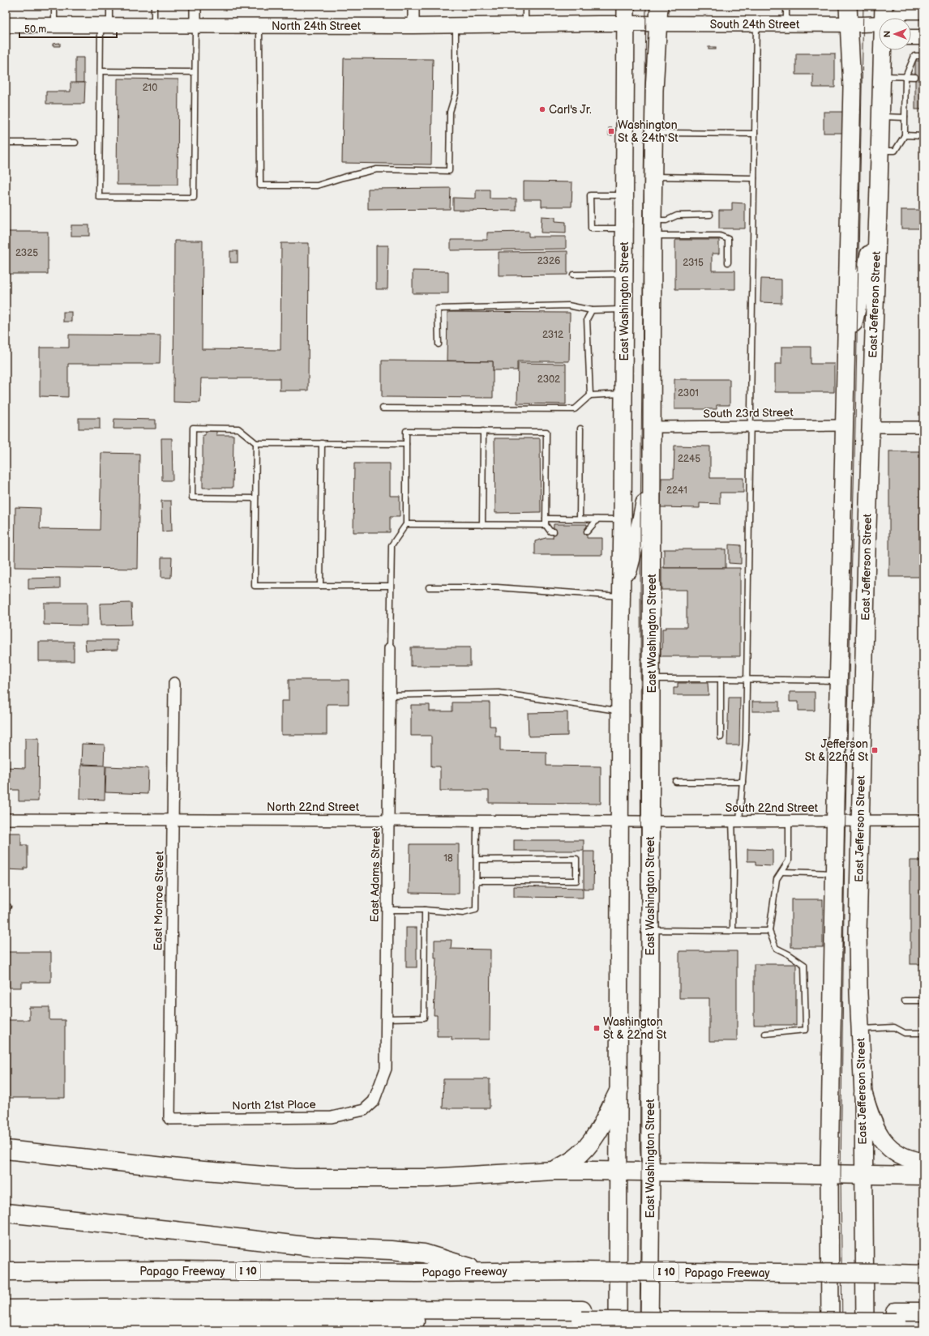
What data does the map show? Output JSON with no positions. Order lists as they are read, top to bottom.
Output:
{
  "streets": {
    "highway": ["Papago Freeway", "I 10"],
    "main road": [
      "South 24th Street",
      "North 24th Street",
      "East Washington Street",
      "East Jefferson Street"
    ],
    "street": [
      "South 23rd Street",
      "North 22nd Street",
      "South 22nd Street",
      "East Adams Street",
      "East Monroe Street",
      "North 21st Place"
    ]
  },
  "crossings": [
    ["South 24th Street", "North 24th Street"],
    ["South 24th Street", "East Washington Street"],
    ["South 24th Street", "East Jefferson Street"],
    ["North 24th Street", "East Washington Street"],
    ["East Washington Street", "South 23rd Street"],
    ["East Washington Street", "North 22nd Street"],
    ["East Washington Street", "South 22nd Street"],
    ["East Jefferson Street", "South 23rd Street"],
    ["East Jefferson Street", "South 22nd Street"],
    ["North 22nd Street", "South 22nd Street"],
    ["North 22nd Street", "East Adams Street"],
    ["North 22nd Street", "East Monroe Street"],
    ["East Adams Street", "North 21st Place"],
    ["East Monroe Street", "North 21st Place"]
  ],
  "places": {
    "other": ["Carl's Jr."],
    "transit": ["Washington St & 24th St", "Jefferson St & 22nd St", "Washington St & 22nd St"]
  },
  "house_numbers": [
    "210",
    "2325",
    "2326",
    "2315",
    "2312",
    "2302",
    "2301",
    "2245",
    "2241",
    "18"
  ],
  "scale_bar": "50 m",
  "north": "left"
}
